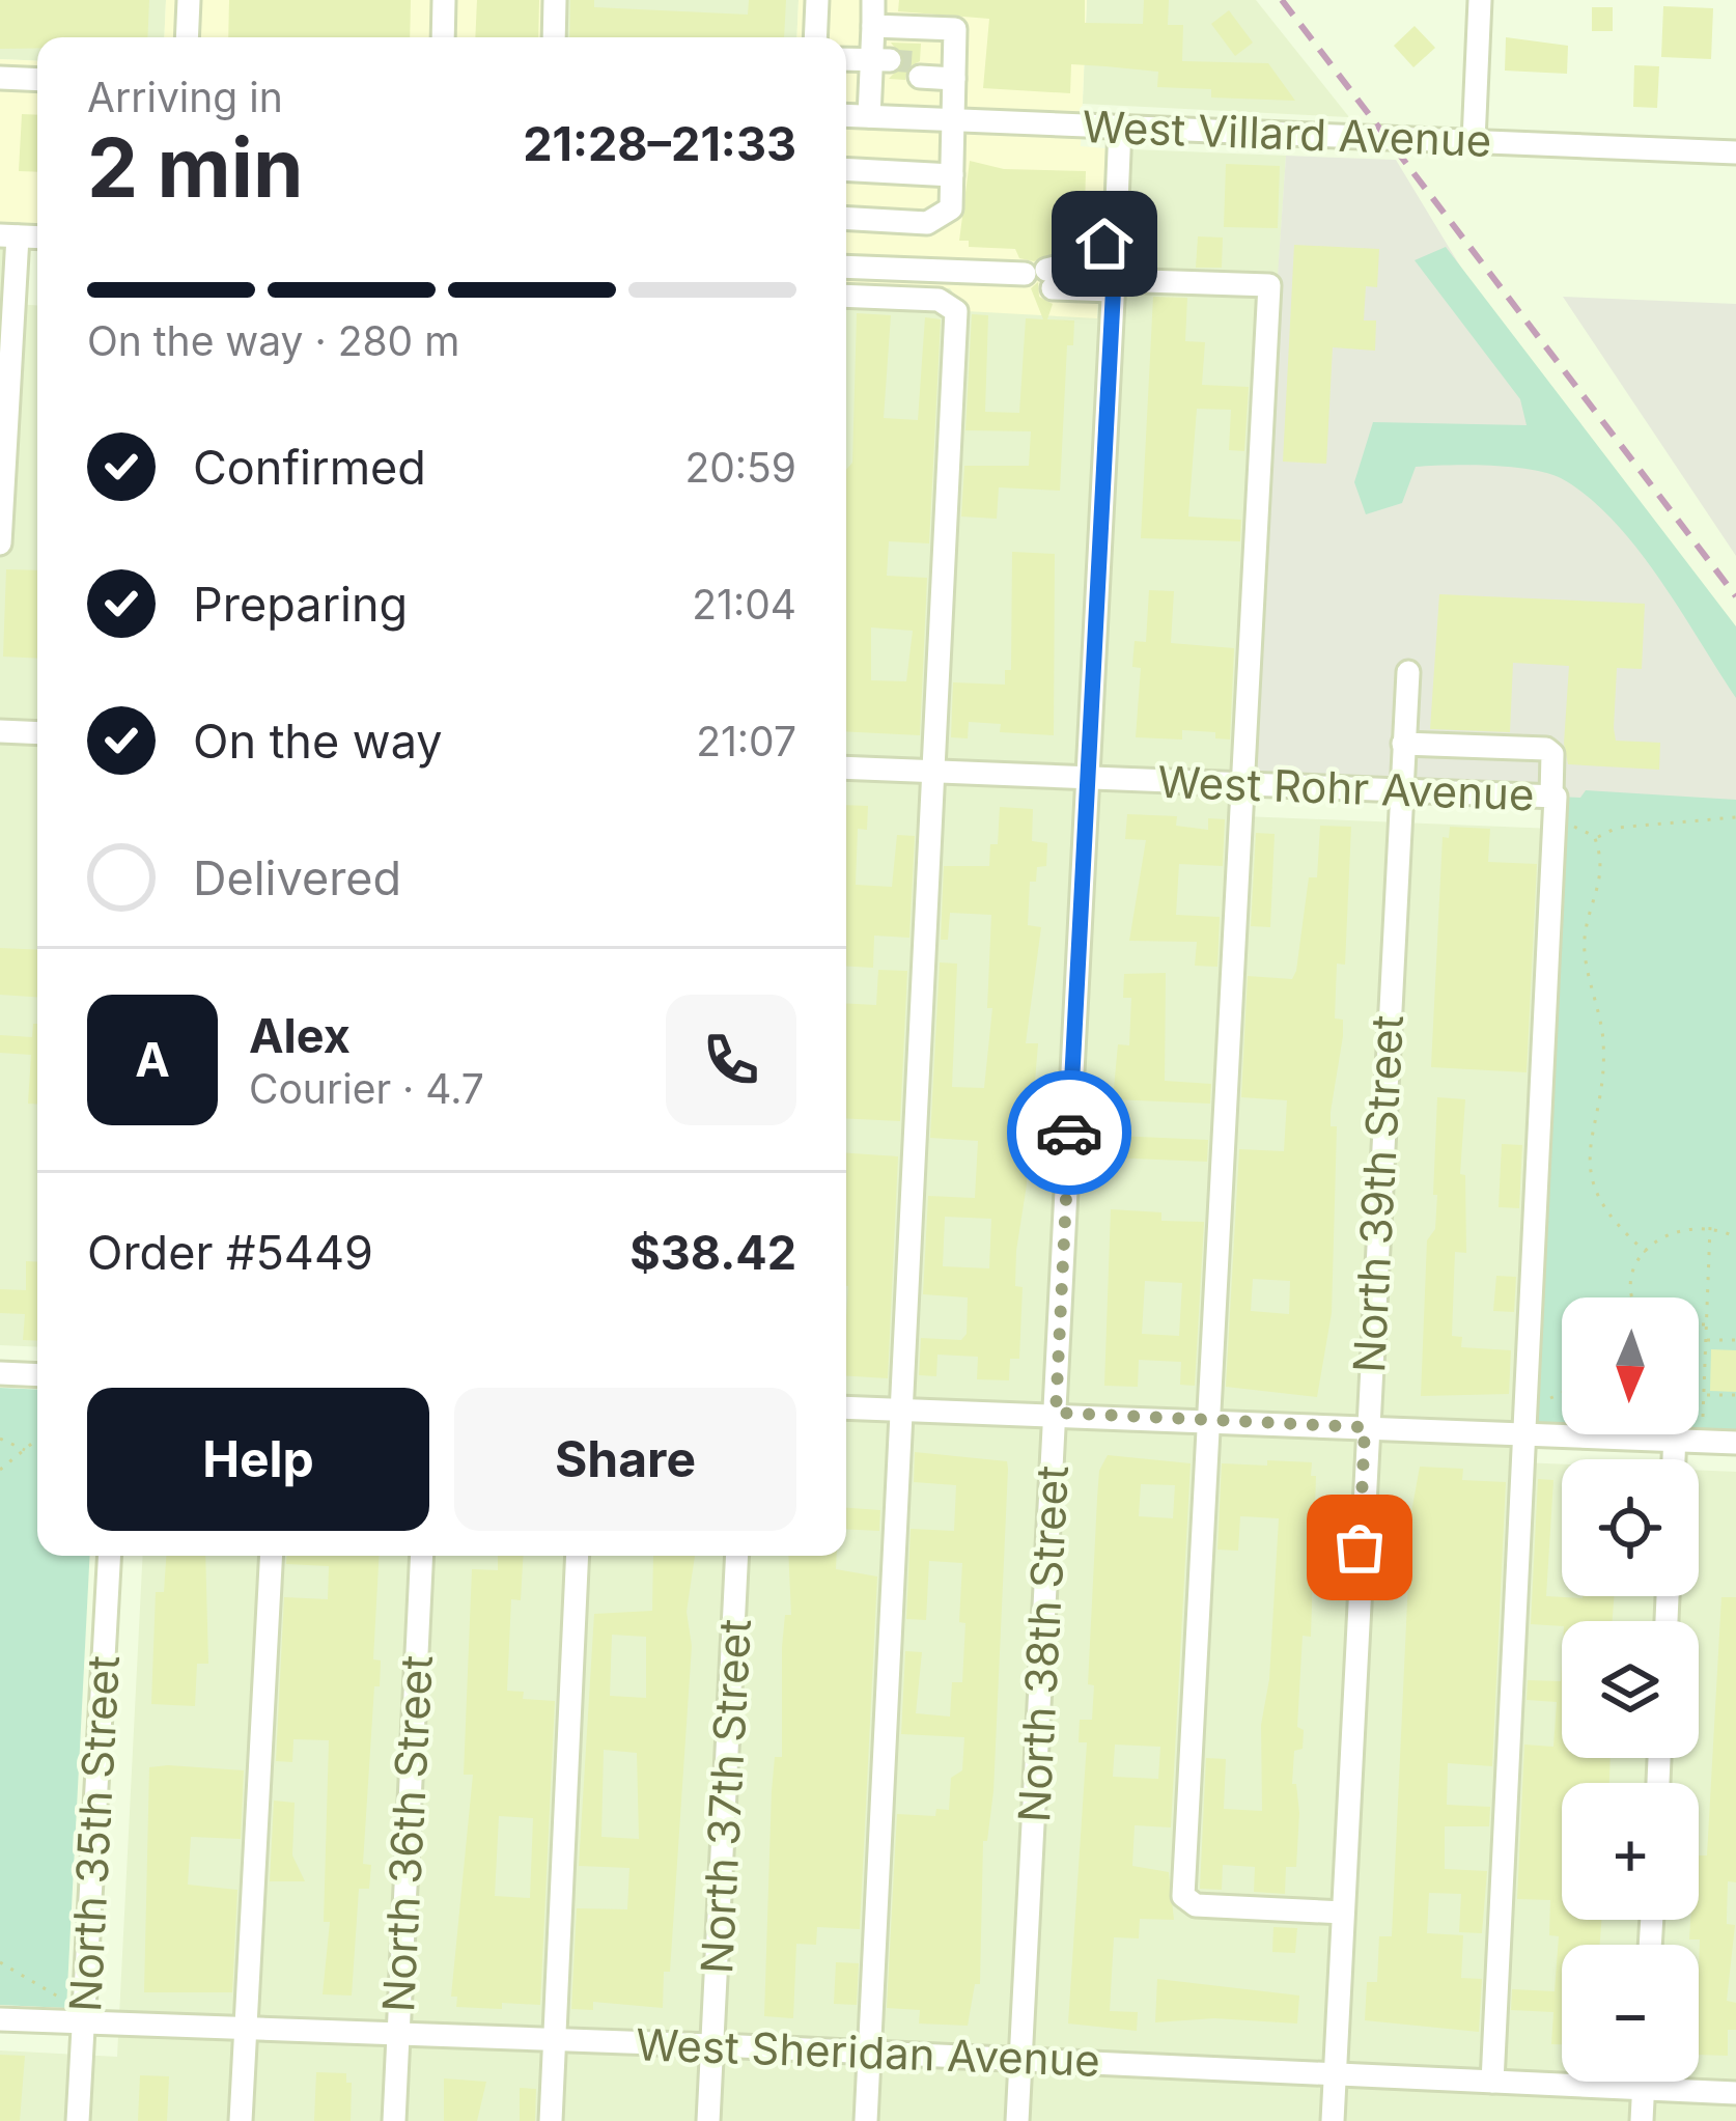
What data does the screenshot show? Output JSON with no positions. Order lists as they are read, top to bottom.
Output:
{
  "streets": {
    "street": [
      "West Villard Avenue",
      "West Rohr Avenue",
      "North 39th Street",
      "North 38th Street",
      "North 37th Street",
      "North 35th Street",
      "North 36th Street",
      "West Sheridan Avenue"
    ]
  },
  "crossings": [
    ["West Villard Avenue", "North 38th Street"],
    ["West Rohr Avenue", "North 39th Street"],
    ["West Rohr Avenue", "North 38th Street"],
    ["North 39th Street", "West Sheridan Avenue"],
    ["North 38th Street", "West Sheridan Avenue"],
    ["North 37th Street", "West Sheridan Avenue"],
    ["North 35th Street", "West Sheridan Avenue"],
    ["North 36th Street", "West Sheridan Avenue"]
  ],
  "north": "bottom",
  "page": {
    "heading": ["2 min", "Arriving in", "21:28–21:33"],
    "panel": [
      "Alex",
      "Courier · 4.7",
      "Order #5449",
      "$38.42"
    ],
    "bar": "On the way · 280 m",
    "list": [
      ["Confirmed", "20:59"],
      ["Preparing", "21:04"],
      ["On the way", "21:07"],
      "Delivered"
    ],
    "round": "A",
    "map_buttons": ["+", "−"],
    "buttons": ["Help", "Share"]
  }
}
